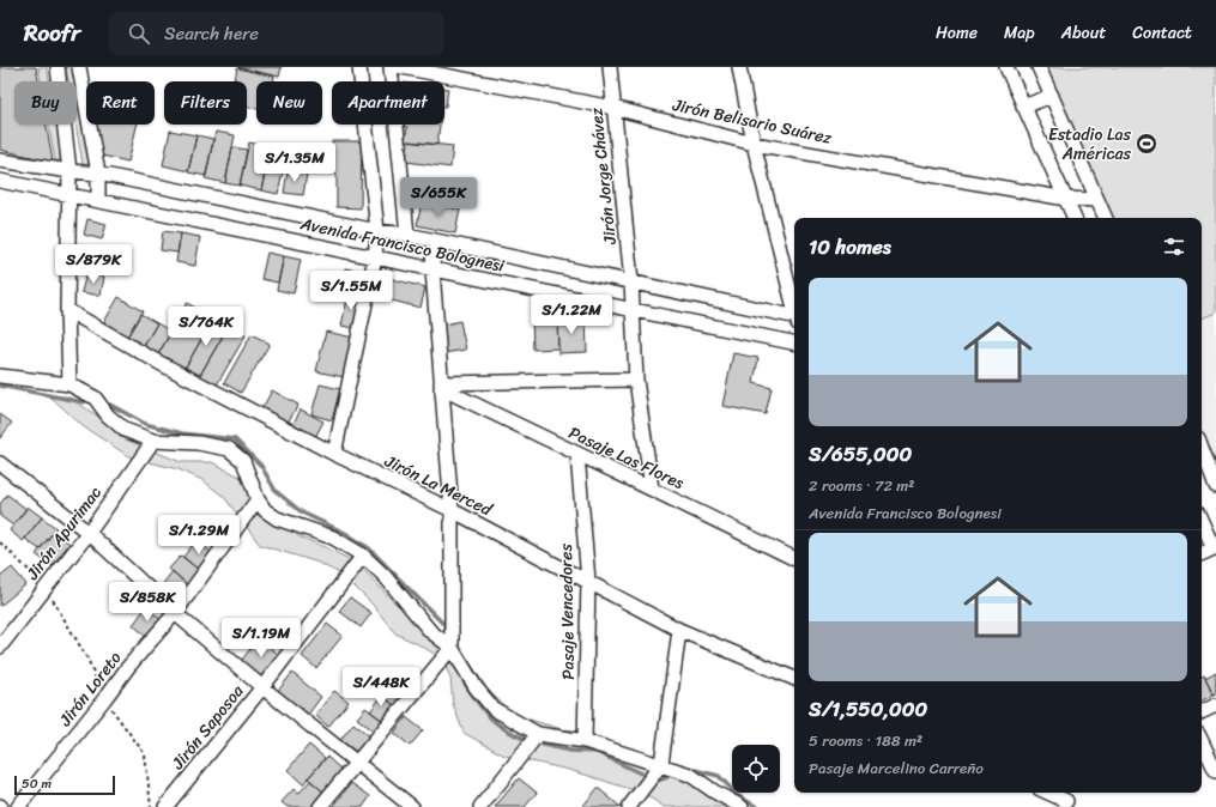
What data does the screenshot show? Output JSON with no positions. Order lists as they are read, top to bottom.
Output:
{
  "streets": {
    "street": [
      "Jirón Belisario Suárez",
      "Jirón Jorge Chávez",
      "Avenida Francisco Bolognesi",
      "Pasaje Las Flores",
      "Jirón La Merced",
      "Jirón Apurimac",
      "Pasaje Vencedores",
      "Jirón Loreto",
      "Jirón Saposoa"
    ]
  },
  "crossings": [
    ["Jirón Belisario Suárez", "Jirón Jorge Chávez"],
    ["Jirón Jorge Chávez", "Avenida Francisco Bolognesi"],
    ["Jirón Jorge Chávez", "Pasaje Las Flores"],
    ["Pasaje Las Flores", "Pasaje Vencedores"],
    ["Jirón La Merced", "Pasaje Vencedores"]
  ],
  "places": {
    "sports": ["Estadio Las Américas"]
  },
  "scale_bar": "50 m",
  "page": {
    "header": "Roofr",
    "search": "Search here",
    "nav": [
      "Home",
      "Map",
      "About",
      "Contact"
    ],
    "chip": [
      "Buy",
      "Rent",
      "Filters",
      "New",
      "Apartment"
    ],
    "price": [
      "S/1.35M",
      "S/655K",
      "S/879K",
      "S/1.55M",
      "S/1.22M",
      "S/764K",
      "S/1.29M",
      "S/858K",
      "S/1.19M",
      "S/448K"
    ],
    "heading": "10 homes",
    "list": [
      {
        "name": "S/655,000",
        "note": "2 rooms · 72 m² · Avenida Francisco Bolognesi"
      },
      {
        "name": "S/1,550,000",
        "note": "5 rooms · 188 m² · Pasaje Marcelino Carreño"
      }
    ],
    "scale": "50 m"
  }
}
